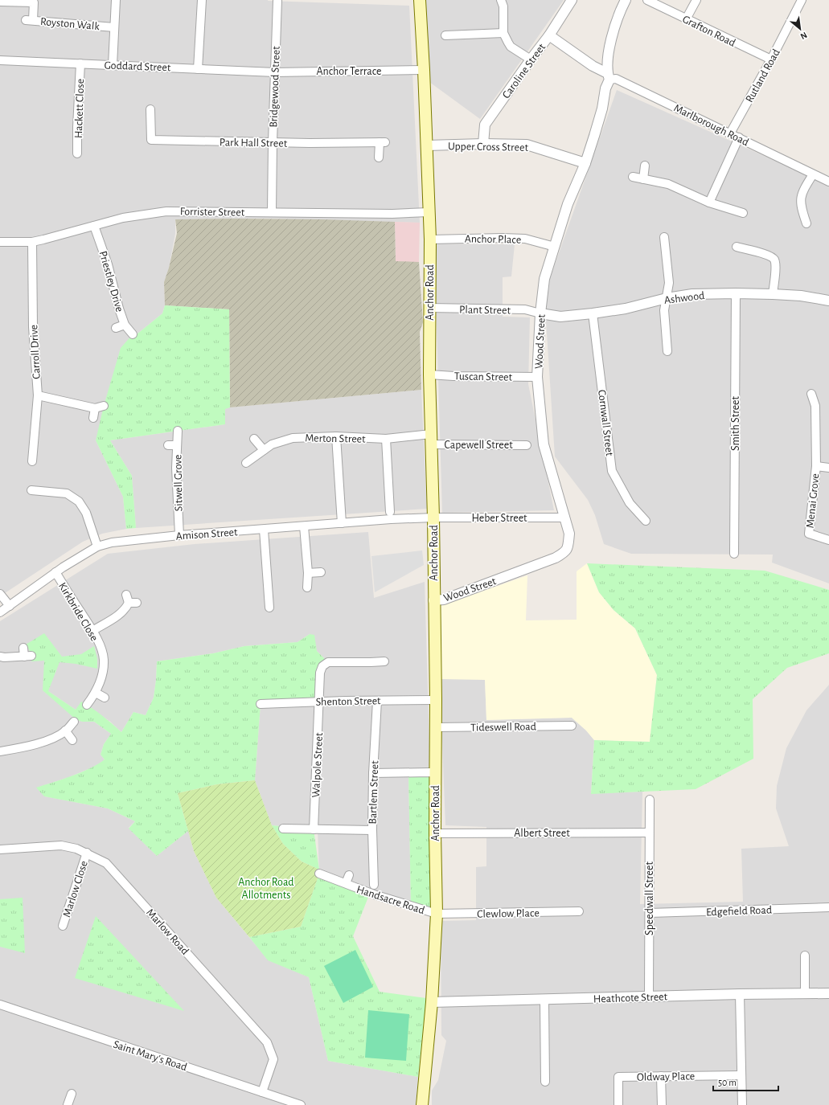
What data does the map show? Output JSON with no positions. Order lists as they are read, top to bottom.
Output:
{
  "streets": {
    "main road": ["Anchor Road"],
    "street": [
      "Royston Walk",
      "Grafton Road",
      "Goddard Street",
      "Anchor Terrace",
      "Caroline Street",
      "Rutland Road",
      "Bridgewood Street",
      "Hackett Close",
      "Marlborough Road",
      "Park Hall Street",
      "Upper Cross Street",
      "Forrister Street",
      "Anchor Place",
      "Priestley Drive",
      "Ashwood",
      "Plant Street",
      "Wood Street",
      "Carroll Drive",
      "Tuscan Street",
      "Cornwall Street",
      "Smith Street",
      "Merton Street",
      "Capewell Street",
      "Sitwell Grove",
      "Menai Grove",
      "Heber Street",
      "Amison Street",
      "Kirkbride Close",
      "Shenton Street",
      "Tideswell Road",
      "Walpole Street",
      "Bartlem Street",
      "Albert Street",
      "Marlow Close",
      "Speedwall Street",
      "Handsacre Road",
      "Edgefield Road",
      "Clewlow Place",
      "Marlow Road",
      "Heathcote Street",
      "Saint Mary's Road",
      "Oldway Place"
    ]
  },
  "crossings": [
    ["Royston Walk", "Goddard Street"],
    ["Grafton Road", "Rutland Road"],
    ["Goddard Street", "Anchor Terrace"],
    ["Goddard Street", "Bridgewood Street"],
    ["Goddard Street", "Hackett Close"],
    ["Anchor Terrace", "Bridgewood Street"],
    ["Anchor Terrace", "Anchor Road"],
    ["Caroline Street", "Upper Cross Street"],
    ["Rutland Road", "Marlborough Road"],
    ["Bridgewood Street", "Park Hall Street"],
    ["Bridgewood Street", "Forrister Street"],
    ["Marlborough Road", "Wood Street"],
    ["Upper Cross Street", "Anchor Road"],
    ["Upper Cross Street", "Wood Street"],
    ["Forrister Street", "Priestley Drive"],
    ["Forrister Street", "Anchor Road"],
    ["Forrister Street", "Carroll Drive"],
    ["Anchor Place", "Anchor Road"],
    ["Anchor Place", "Wood Street"],
    ["Anchor Road", "Plant Street"],
    ["Anchor Road", "Wood Street"],
    ["Anchor Road", "Tuscan Street"],
    ["Anchor Road", "Merton Street"],
    ["Anchor Road", "Capewell Street"],
    ["Anchor Road", "Heber Street"],
    ["Anchor Road", "Amison Street"],
    ["Anchor Road", "Shenton Street"],
    ["Anchor Road", "Tideswell Road"],
    ["Anchor Road", "Albert Street"],
    ["Anchor Road", "Handsacre Road"],
    ["Anchor Road", "Clewlow Place"],
    ["Anchor Road", "Heathcote Street"],
    ["Ashwood", "Plant Street"],
    ["Ashwood", "Wood Street"],
    ["Ashwood", "Cornwall Street"],
    ["Ashwood", "Smith Street"],
    ["Plant Street", "Wood Street"],
    ["Wood Street", "Tuscan Street"],
    ["Wood Street", "Heber Street"],
    ["Merton Street", "Capewell Street"],
    ["Sitwell Grove", "Amison Street"],
    ["Heber Street", "Amison Street"],
    ["Amison Street", "Kirkbride Close"],
    ["Shenton Street", "Walpole Street"],
    ["Shenton Street", "Bartlem Street"],
    ["Albert Street", "Speedwall Street"],
    ["Marlow Close", "Marlow Road"],
    ["Speedwall Street", "Edgefield Road"],
    ["Speedwall Street", "Heathcote Street"],
    ["Handsacre Road", "Clewlow Place"],
    ["Marlow Road", "Saint Mary's Road"]
  ],
  "parks": ["Anchor Road Allotments"],
  "scale_bar": "50 m",
  "north": "bottom right"
}
